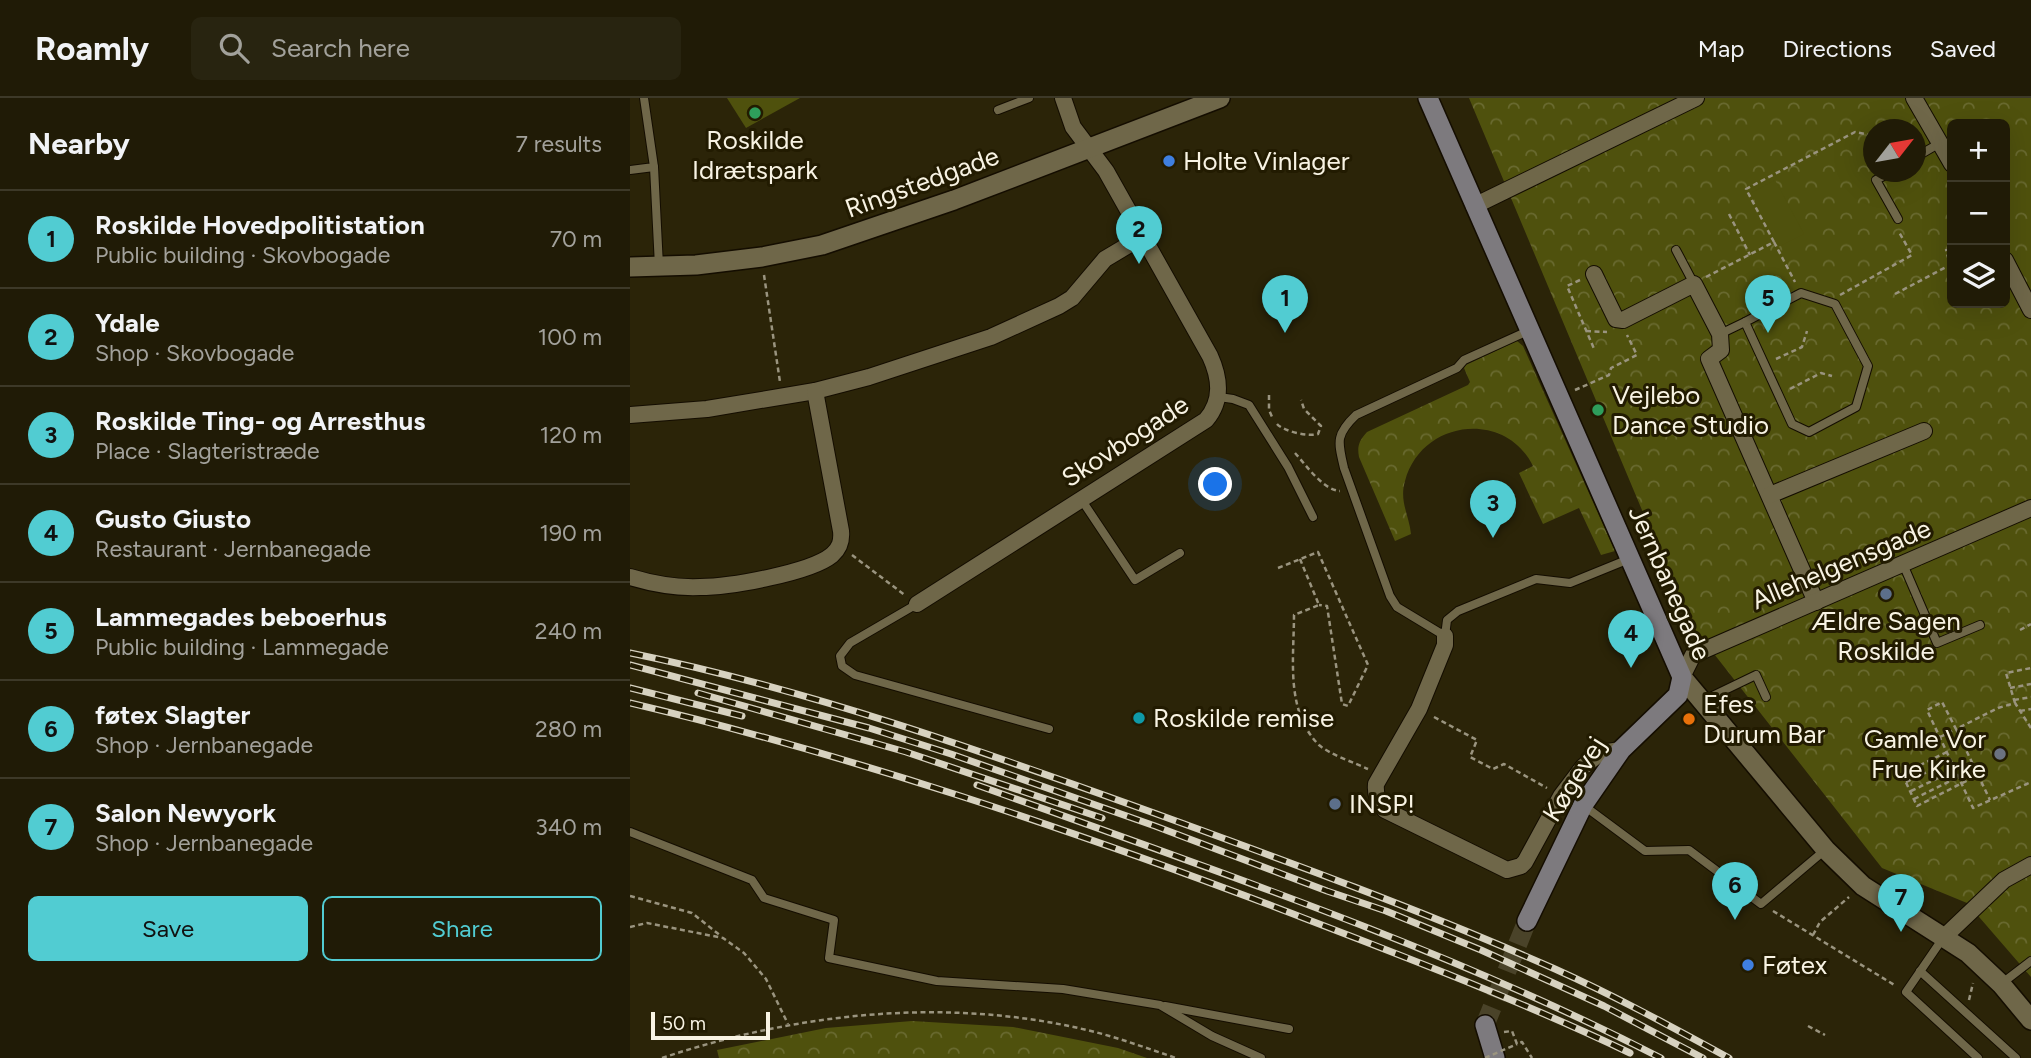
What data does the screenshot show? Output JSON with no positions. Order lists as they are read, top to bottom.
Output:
{
  "streets": {
    "main road": ["Jernbanegade", "Køgevej"],
    "street": ["Ringstedgade", "Skovbogade", "Allehelgensgade"]
  },
  "crossings": [
    ["Ringstedgade", "Skovbogade"],
    ["Allehelgensgade", "Jernbanegade"],
    ["Allehelgensgade", "Køgevej"],
    ["Jernbanegade", "Køgevej"]
  ],
  "places": [
    "Roskilde Idrætspark",
    "Holte Vinlager",
    "Vejlebo Dance Studio",
    "Ældre Sagen Roskilde",
    "Roskilde remise",
    "Efes Durum Bar",
    "Gamle Vor Frue Kirke",
    "INSP!",
    "Føtex"
  ],
  "scale_bar": "50 m",
  "north": "top right",
  "page": {
    "header": "Roamly",
    "search": "Search here",
    "nav": ["Map", "Directions", "Saved"],
    "heading": ["Nearby", "7 results"],
    "map_buttons": ["+", "−"],
    "list": [
      {
        "mark": "1",
        "name": "Roskilde Hovedpolitistation",
        "note": "Public building · Skovbogade",
        "value": "70 m"
      },
      {
        "mark": "2",
        "name": "Ydale",
        "note": "Shop · Skovbogade",
        "value": "100 m"
      },
      {
        "mark": "3",
        "name": "Roskilde Ting- og Arresthus",
        "note": "Place · Slagteristræde",
        "value": "120 m"
      },
      {
        "mark": "4",
        "name": "Gusto Giusto",
        "note": "Restaurant · Jernbanegade",
        "value": "190 m"
      },
      {
        "mark": "5",
        "name": "Lammegades beboerhus",
        "note": "Public building · Lammegade",
        "value": "240 m"
      },
      {
        "mark": "6",
        "name": "føtex Slagter",
        "note": "Shop · Jernbanegade",
        "value": "280 m"
      },
      {
        "mark": "7",
        "name": "Salon Newyork",
        "note": "Shop · Jernbanegade",
        "value": "340 m"
      }
    ],
    "pins": [
      "2",
      "1",
      "5",
      "3",
      "4",
      "6",
      "7"
    ],
    "buttons": ["Save", "Share"],
    "scale": "50 m"
  }
}
